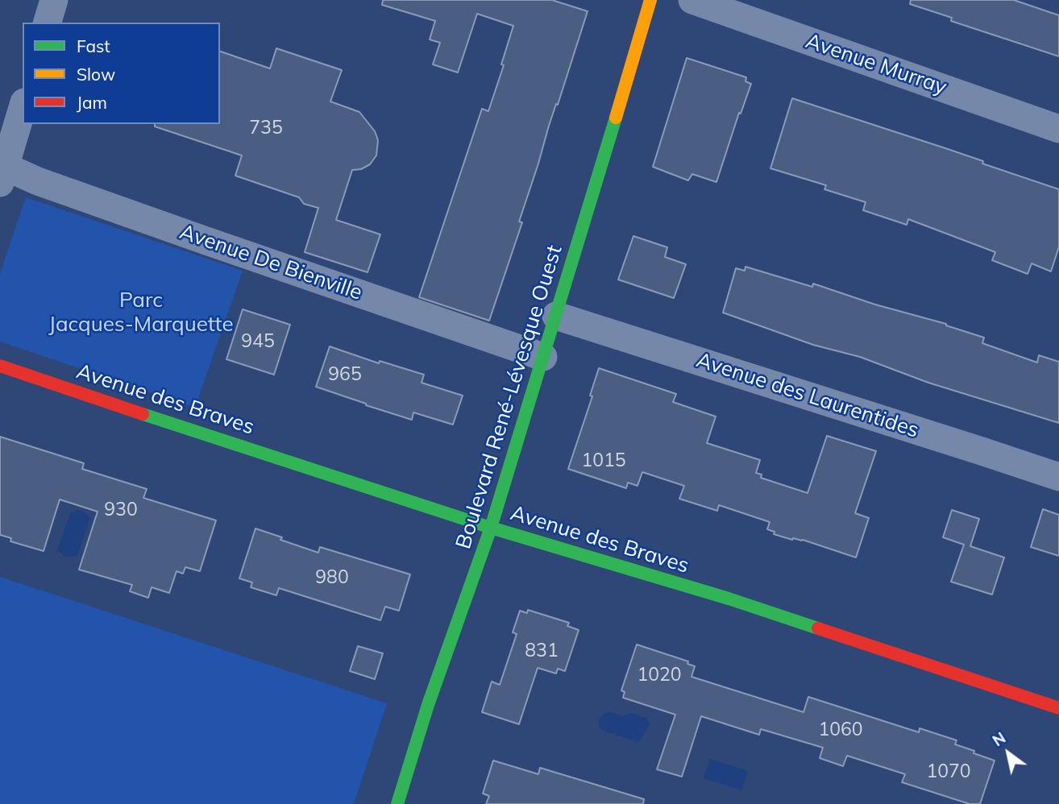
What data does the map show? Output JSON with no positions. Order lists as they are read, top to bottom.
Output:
{
  "streets": {
    "street": [
      "Avenue Murray",
      "Avenue De Bienville",
      "Avenue des Laurentides",
      "Boulevard René-Lévesque Ouest",
      "Avenue des Braves"
    ]
  },
  "crossings": [
    ["Avenue De Bienville", "Boulevard René-Lévesque Ouest"],
    ["Avenue des Laurentides", "Boulevard René-Lévesque Ouest"],
    ["Boulevard René-Lévesque Ouest", "Avenue des Braves"]
  ],
  "parks": ["Parc Jacques-Marquette"],
  "house_numbers": [
    "735",
    "945",
    "965",
    "1015",
    "930",
    "980",
    "831",
    "1020",
    "1060",
    "1070"
  ],
  "legend": ["Fast", "Slow", "Jam"],
  "north": "top left"
}
